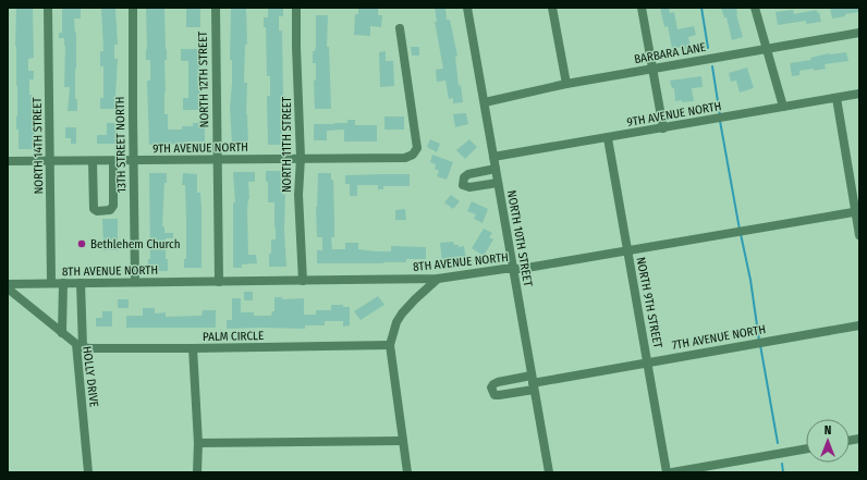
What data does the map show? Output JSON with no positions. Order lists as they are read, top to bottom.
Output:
{
  "streets": {
    "street": [
      "BARBARA LANE",
      "NORTH 12TH STREET",
      "9TH AVENUE NORTH",
      "13TH STREET NORTH",
      "NORTH 11TH STREET",
      "NORTH 14TH STREET",
      "NORTH 10TH STREET",
      "8TH AVENUE NORTH",
      "NORTH 9TH STREET",
      "PALM CIRCLE",
      "7TH AVENUE NORTH",
      "HOLLY DRIVE"
    ]
  },
  "crossings": [
    ["BARBARA LANE", "NORTH 10TH STREET"],
    ["NORTH 12TH STREET", "9TH AVENUE NORTH"],
    ["NORTH 12TH STREET", "8TH AVENUE NORTH"],
    ["9TH AVENUE NORTH", "13TH STREET NORTH"],
    ["9TH AVENUE NORTH", "NORTH 11TH STREET"],
    ["9TH AVENUE NORTH", "NORTH 14TH STREET"],
    ["9TH AVENUE NORTH", "NORTH 10TH STREET"],
    ["9TH AVENUE NORTH", "NORTH 9TH STREET"],
    ["13TH STREET NORTH", "8TH AVENUE NORTH"],
    ["NORTH 11TH STREET", "8TH AVENUE NORTH"],
    ["NORTH 14TH STREET", "8TH AVENUE NORTH"],
    ["NORTH 10TH STREET", "8TH AVENUE NORTH"],
    ["NORTH 10TH STREET", "7TH AVENUE NORTH"],
    ["8TH AVENUE NORTH", "NORTH 9TH STREET"],
    ["NORTH 9TH STREET", "7TH AVENUE NORTH"],
    ["PALM CIRCLE", "HOLLY DRIVE"]
  ],
  "places": ["Bethlehem Church"],
  "north": "top"
}
